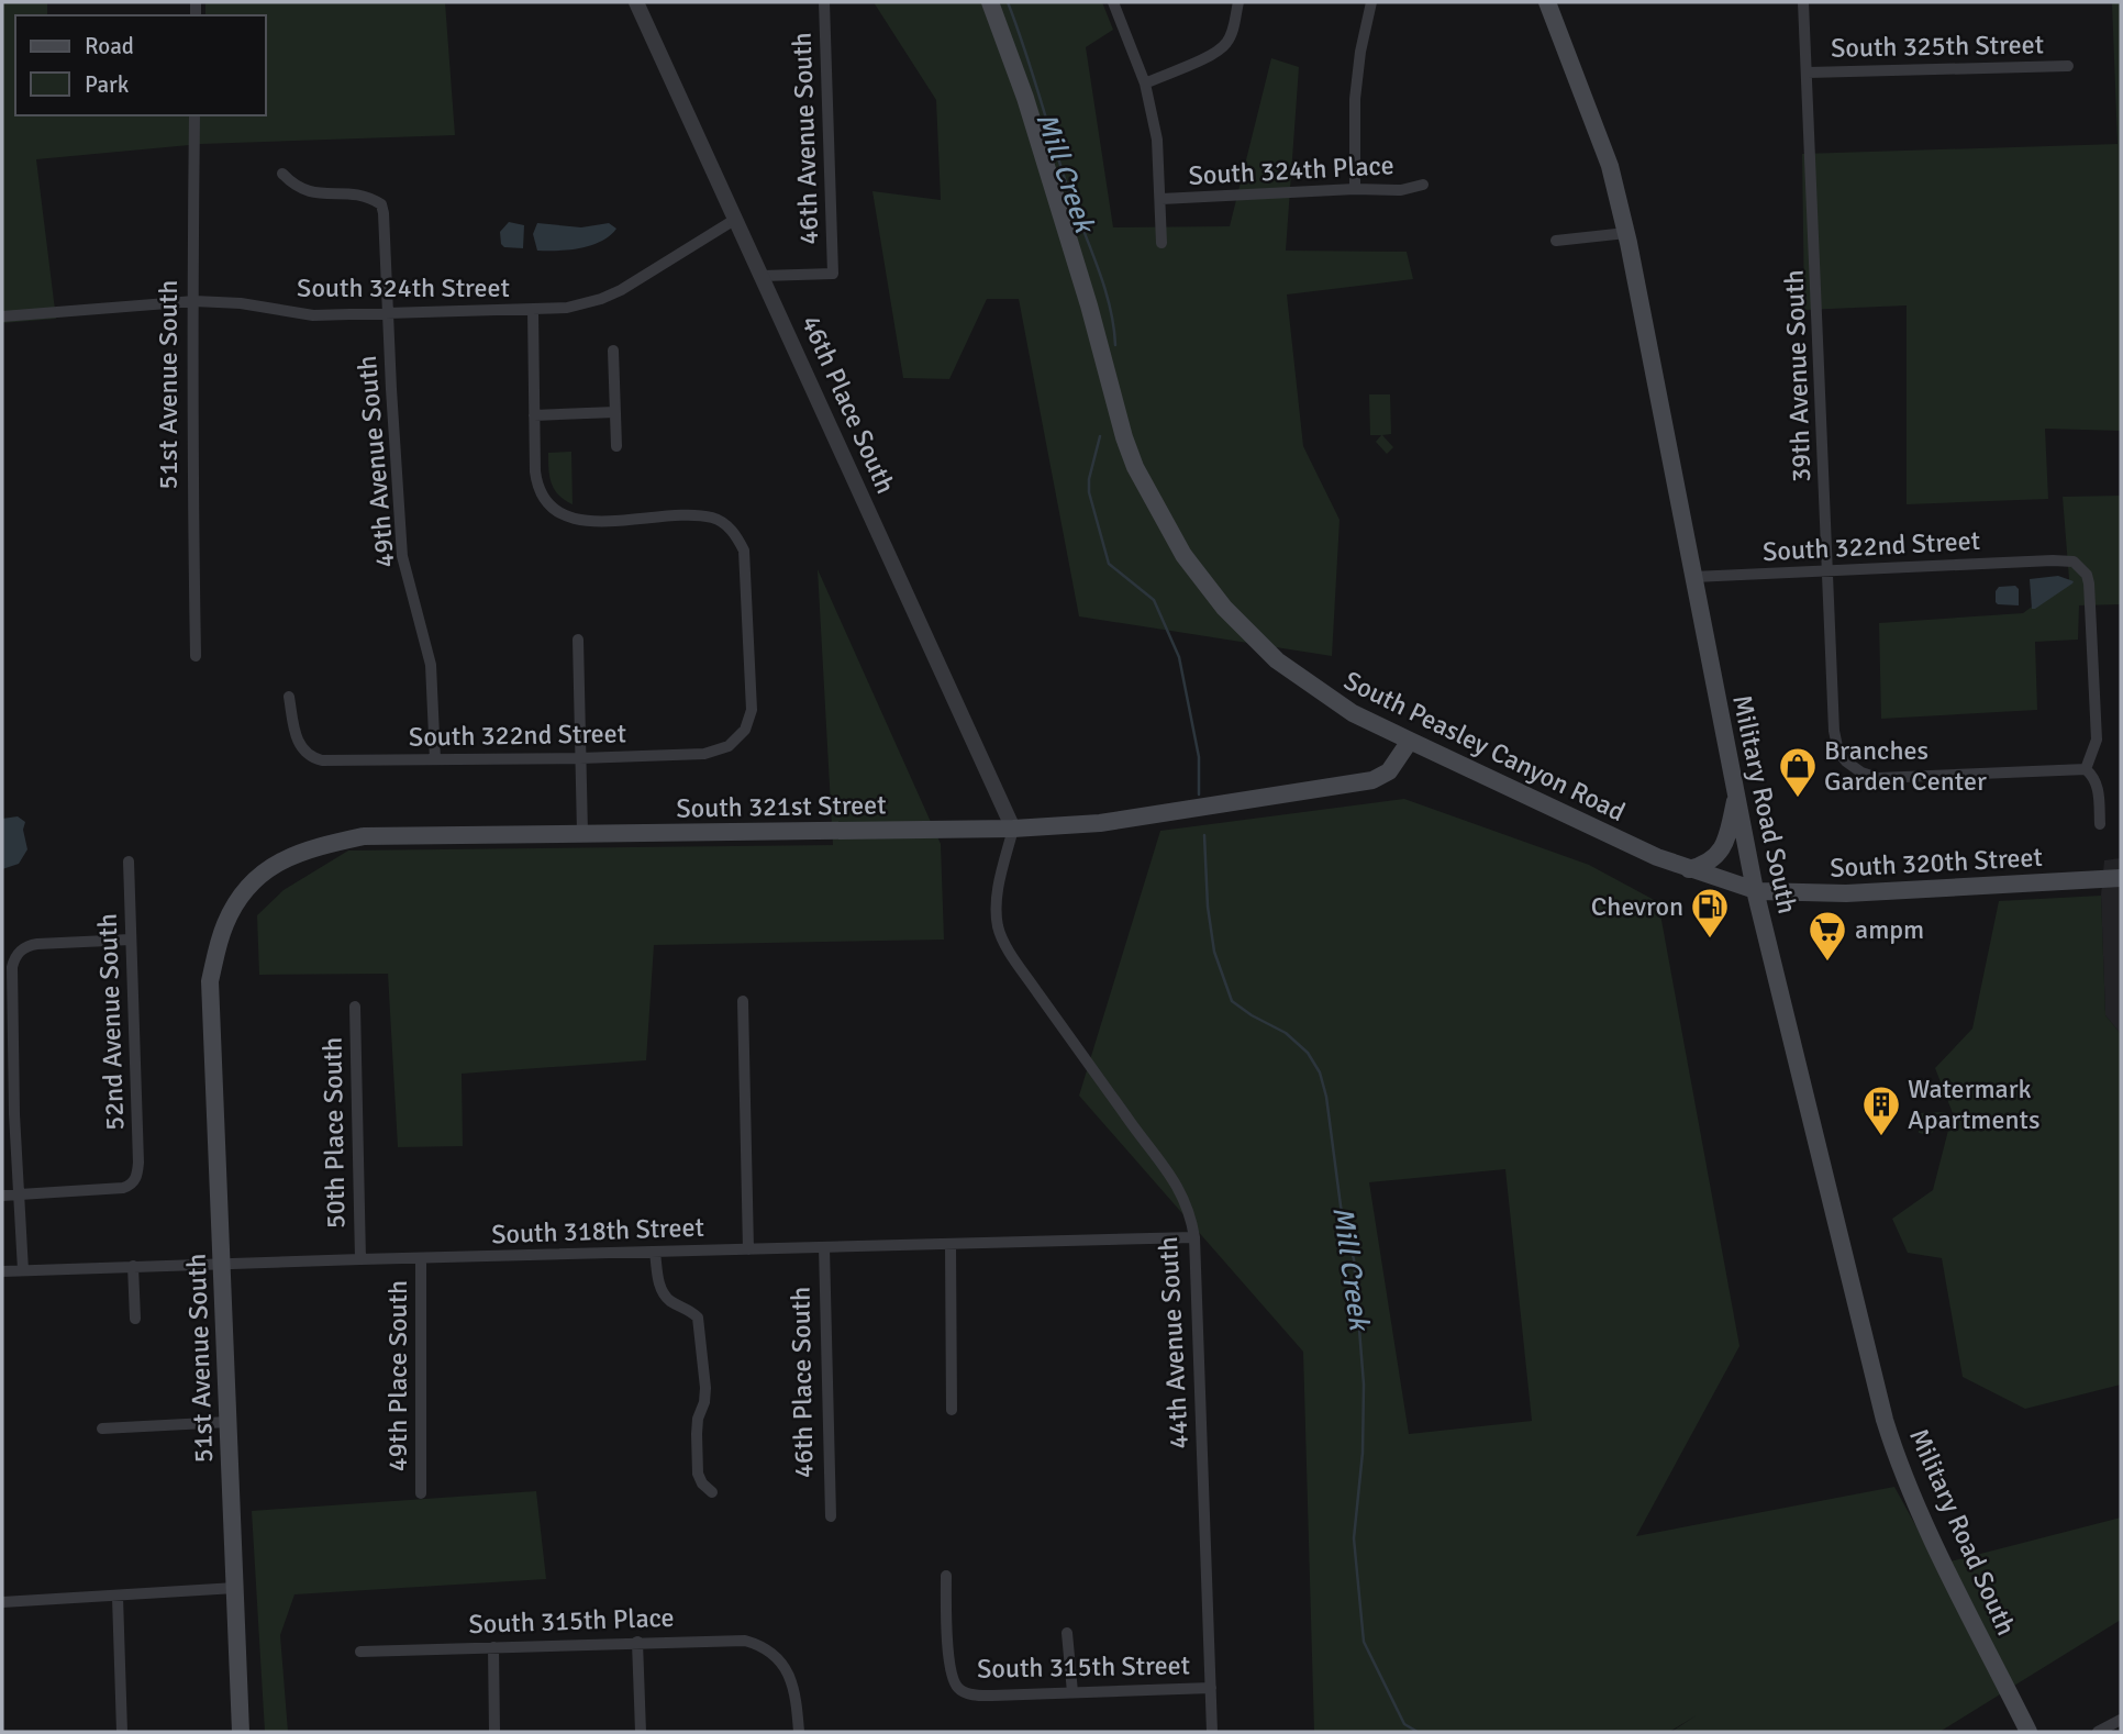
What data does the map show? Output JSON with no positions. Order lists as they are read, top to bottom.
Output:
{
  "streets": {
    "main road": [
      "51st Avenue South",
      "South Peasley Canyon Road",
      "Military Road South",
      "South 321st Street",
      "South 320th Street"
    ],
    "street": [
      "South 325th Street",
      "46th Avenue South",
      "South 324th Place",
      "South 324th Street",
      "39th Avenue South",
      "46th Place South",
      "49th Avenue South",
      "South 322nd Street",
      "52nd Avenue South",
      "50th Place South",
      "South 318th Street",
      "44th Avenue South",
      "49th Place South",
      "South 315th Place",
      "South 315th Street"
    ]
  },
  "crossings": [
    ["South 325th Street", "39th Avenue South"],
    ["46th Avenue South", "46th Place South"],
    ["South 324th Street", "51st Avenue South"],
    ["South 324th Street", "46th Place South"],
    ["South 324th Street", "49th Avenue South"],
    ["39th Avenue South", "South 322nd Street"],
    ["51st Avenue South", "South 321st Street"],
    ["51st Avenue South", "South 318th Street"],
    ["46th Place South", "South 321st Street"],
    ["46th Place South", "South 318th Street"],
    ["46th Place South", "44th Avenue South"],
    ["49th Avenue South", "South 322nd Street"],
    ["South 322nd Street", "Military Road South"],
    ["South Peasley Canyon Road", "Military Road South"],
    ["South Peasley Canyon Road", "South 321st Street"],
    ["South Peasley Canyon Road", "South 320th Street"],
    ["Military Road South", "South 320th Street"],
    ["South 321st Street", "44th Avenue South"],
    ["50th Place South", "South 318th Street"],
    ["South 318th Street", "44th Avenue South"],
    ["South 318th Street", "49th Place South"],
    ["44th Avenue South", "South 315th Street"]
  ],
  "water": ["Mill Creek"],
  "places": {
    "shop": ["Branches Garden Center"],
    "fuel station": ["Chevron"],
    "supermarket": ["ampm"],
    "building": ["Watermark Apartments"]
  },
  "legend": ["Road", "Park"]
}
